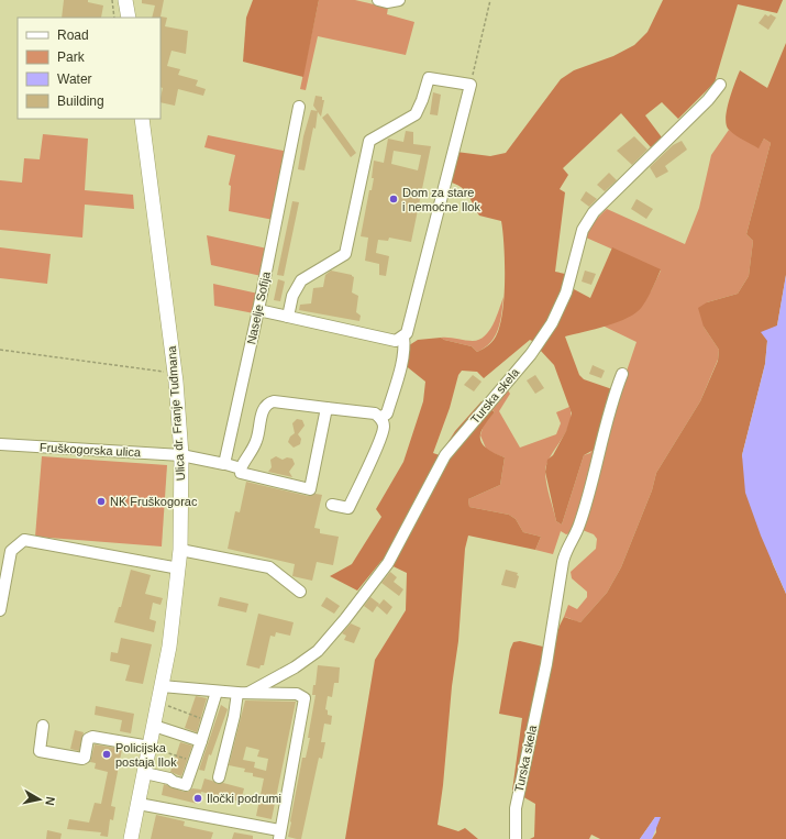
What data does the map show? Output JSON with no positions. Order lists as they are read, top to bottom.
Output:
{
  "streets": {
    "main road": ["Ulica dr. Franje Tuđmana"],
    "street": ["Naselje Sofija", "Turska skela", "Fruškogorska ulica"]
  },
  "crossings": [
    ["Ulica dr. Franje Tuđmana", "Fruškogorska ulica"]
  ],
  "places": [
    "Dom za stare i nemoćne Ilok",
    "NK Fruškogorac",
    "Policijska postaja Ilok",
    "Iločki podrumi"
  ],
  "legend": [
    "Road",
    "Park",
    "Water",
    "Building"
  ],
  "north": "right"
}
